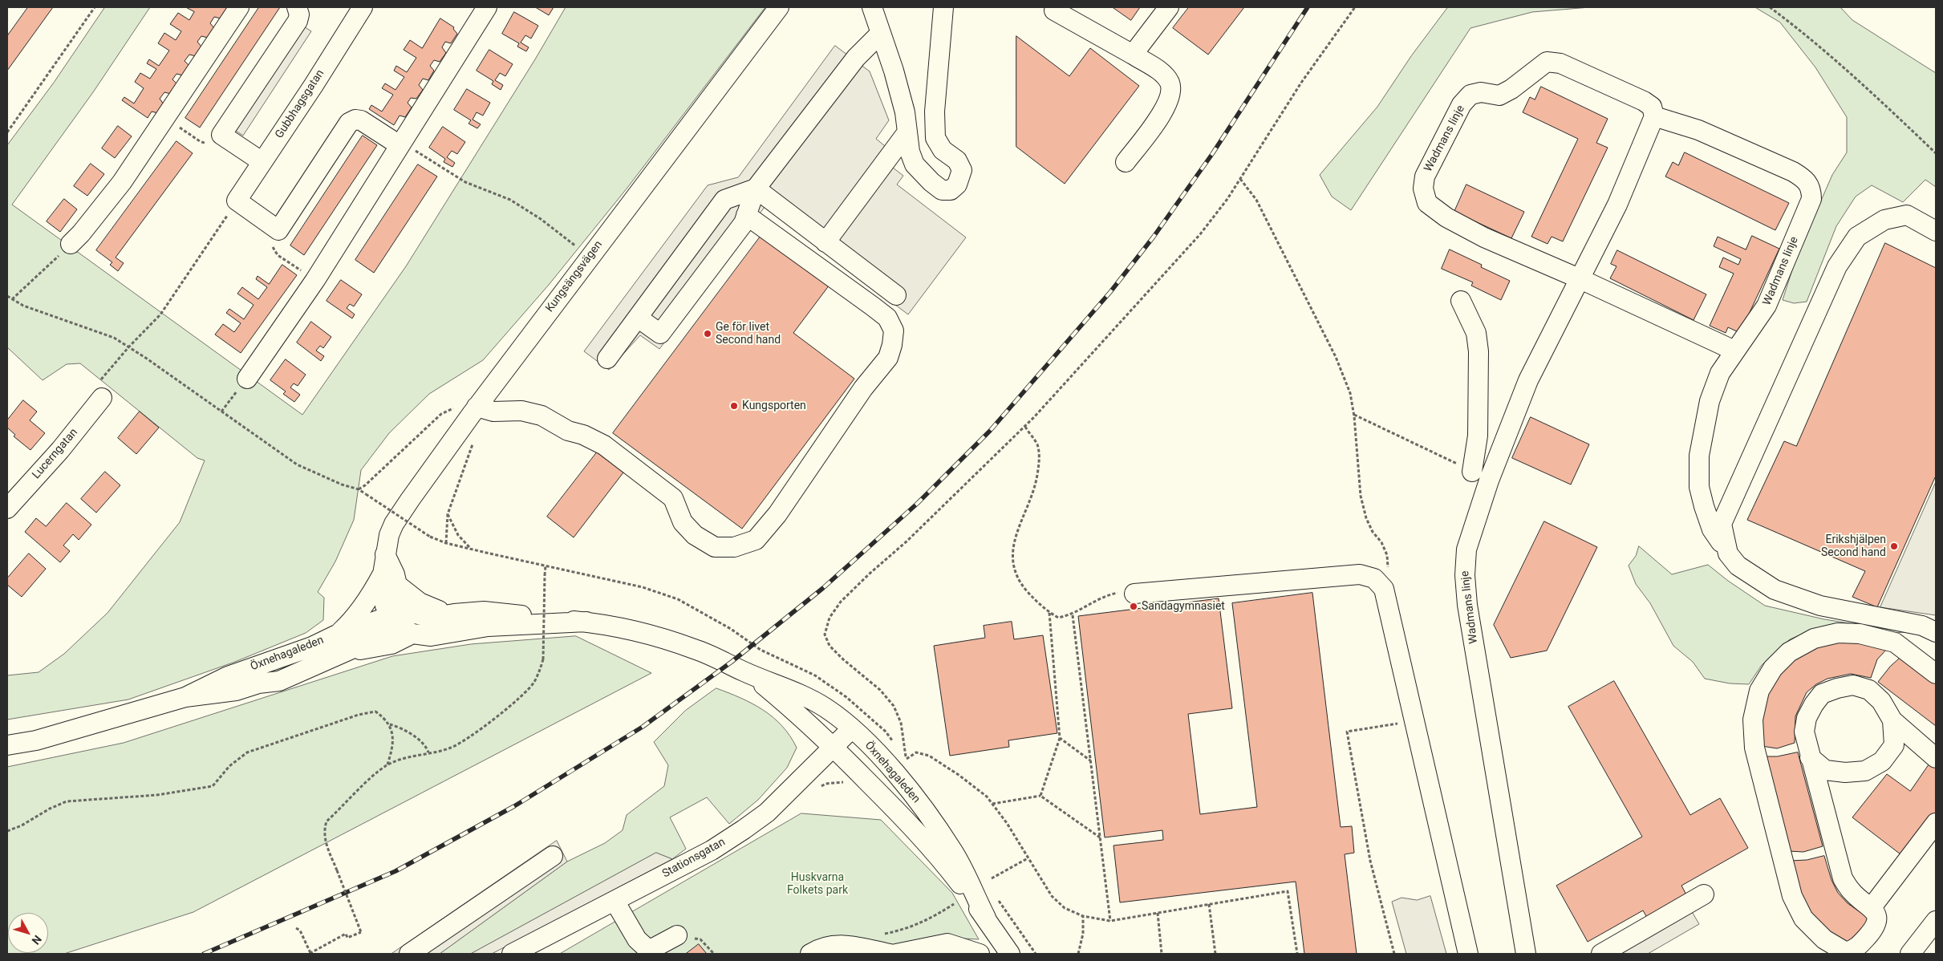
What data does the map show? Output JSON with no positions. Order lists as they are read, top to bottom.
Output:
{
  "streets": {
    "street": [
      "Gubbhagsgatan",
      "Wadmans linje",
      "Kungsängsvägen",
      "Lucerngatan",
      "Öxnehagaleden",
      "Stationsgatan"
    ]
  },
  "crossings": [
    ["Kungsängsvägen", "Öxnehagaleden"],
    ["Öxnehagaleden", "Stationsgatan"]
  ],
  "parks": ["Huskvarna Folkets park"],
  "places": [
    "Ge för livet Second hand",
    "Kungsporten",
    "Erikshjälpen Second hand",
    "Sandagymnasiet"
  ],
  "north": "bottom right"
}
